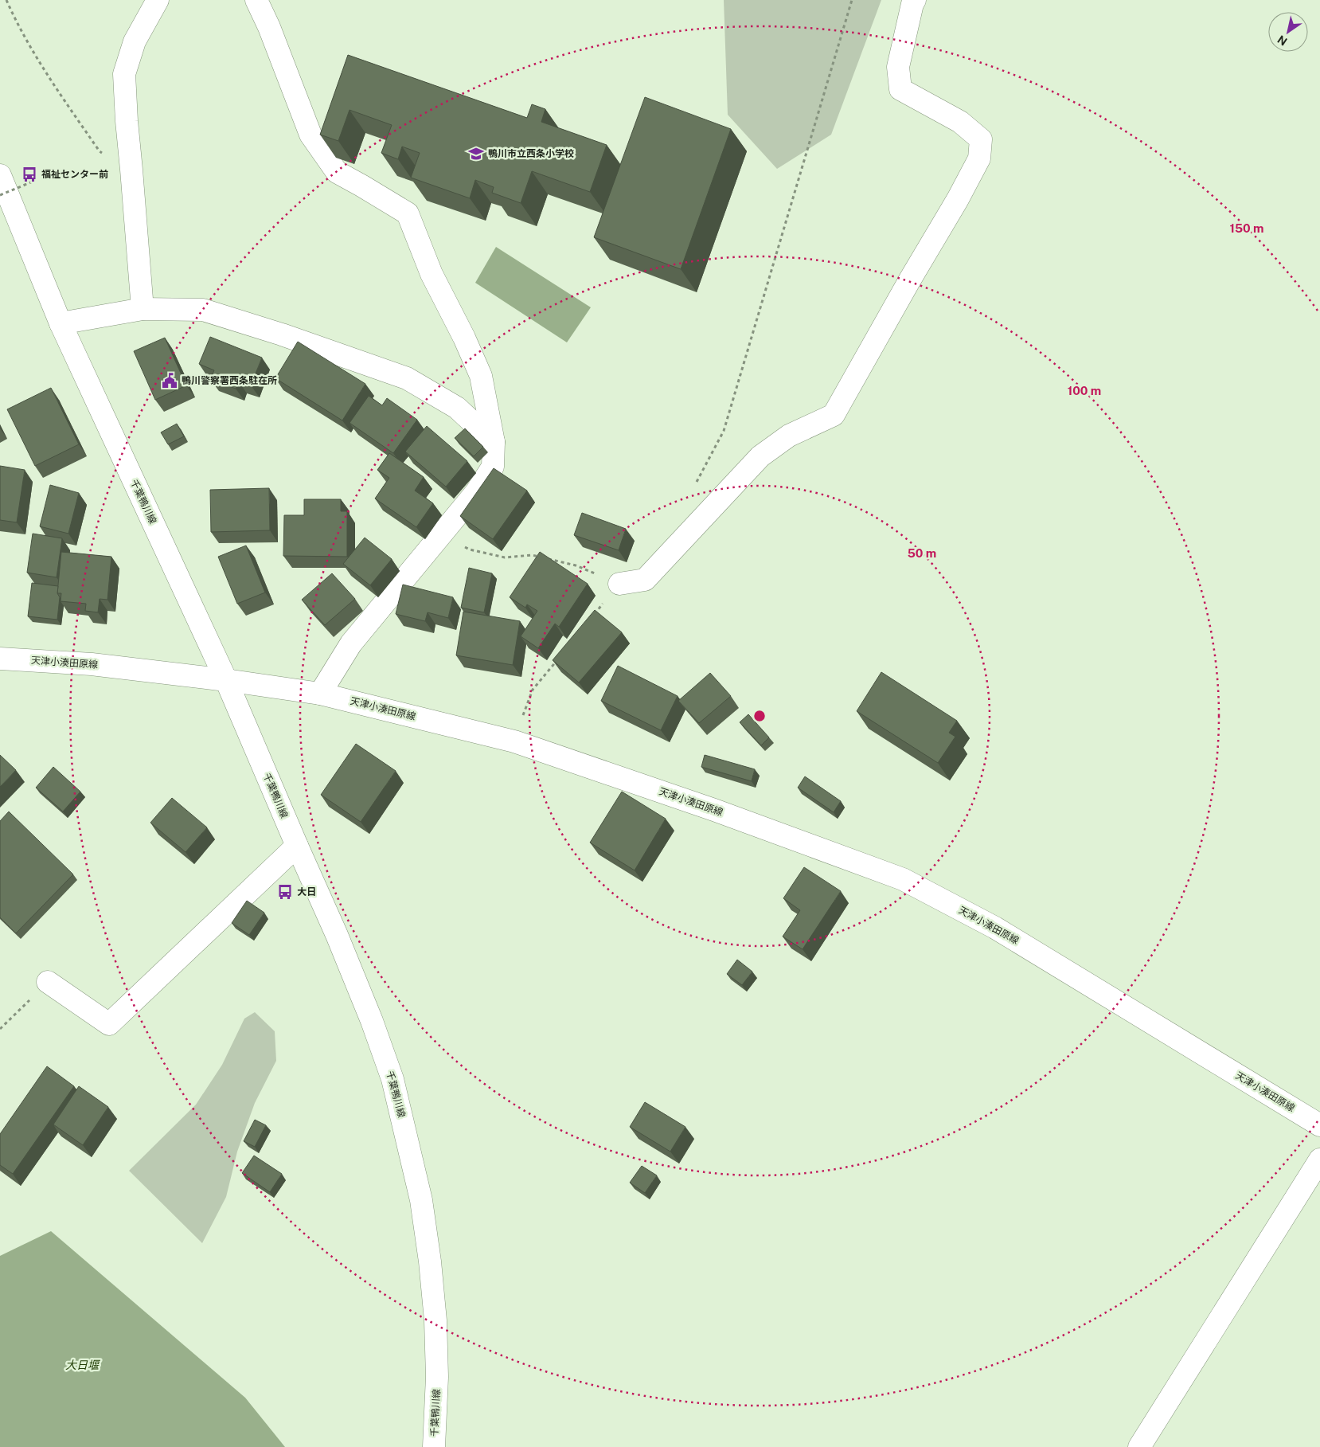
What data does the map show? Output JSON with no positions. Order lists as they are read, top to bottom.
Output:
{
  "streets": {
    "main road": ["千葉鴨川線", "天津小湊田原線"]
  },
  "crossings": [
    ["千葉鴨川線", "天津小湊田原線"]
  ],
  "water": ["大日堰"],
  "places": {
    "school or university": ["鴨川市立西条小学校"],
    "bus stop": ["福祉センター前", "大日"],
    "public building": ["鴨川警察署西条駐在所"]
  },
  "north": "bottom left",
  "rings": ["150 m", "100 m", "50 m"]
}
